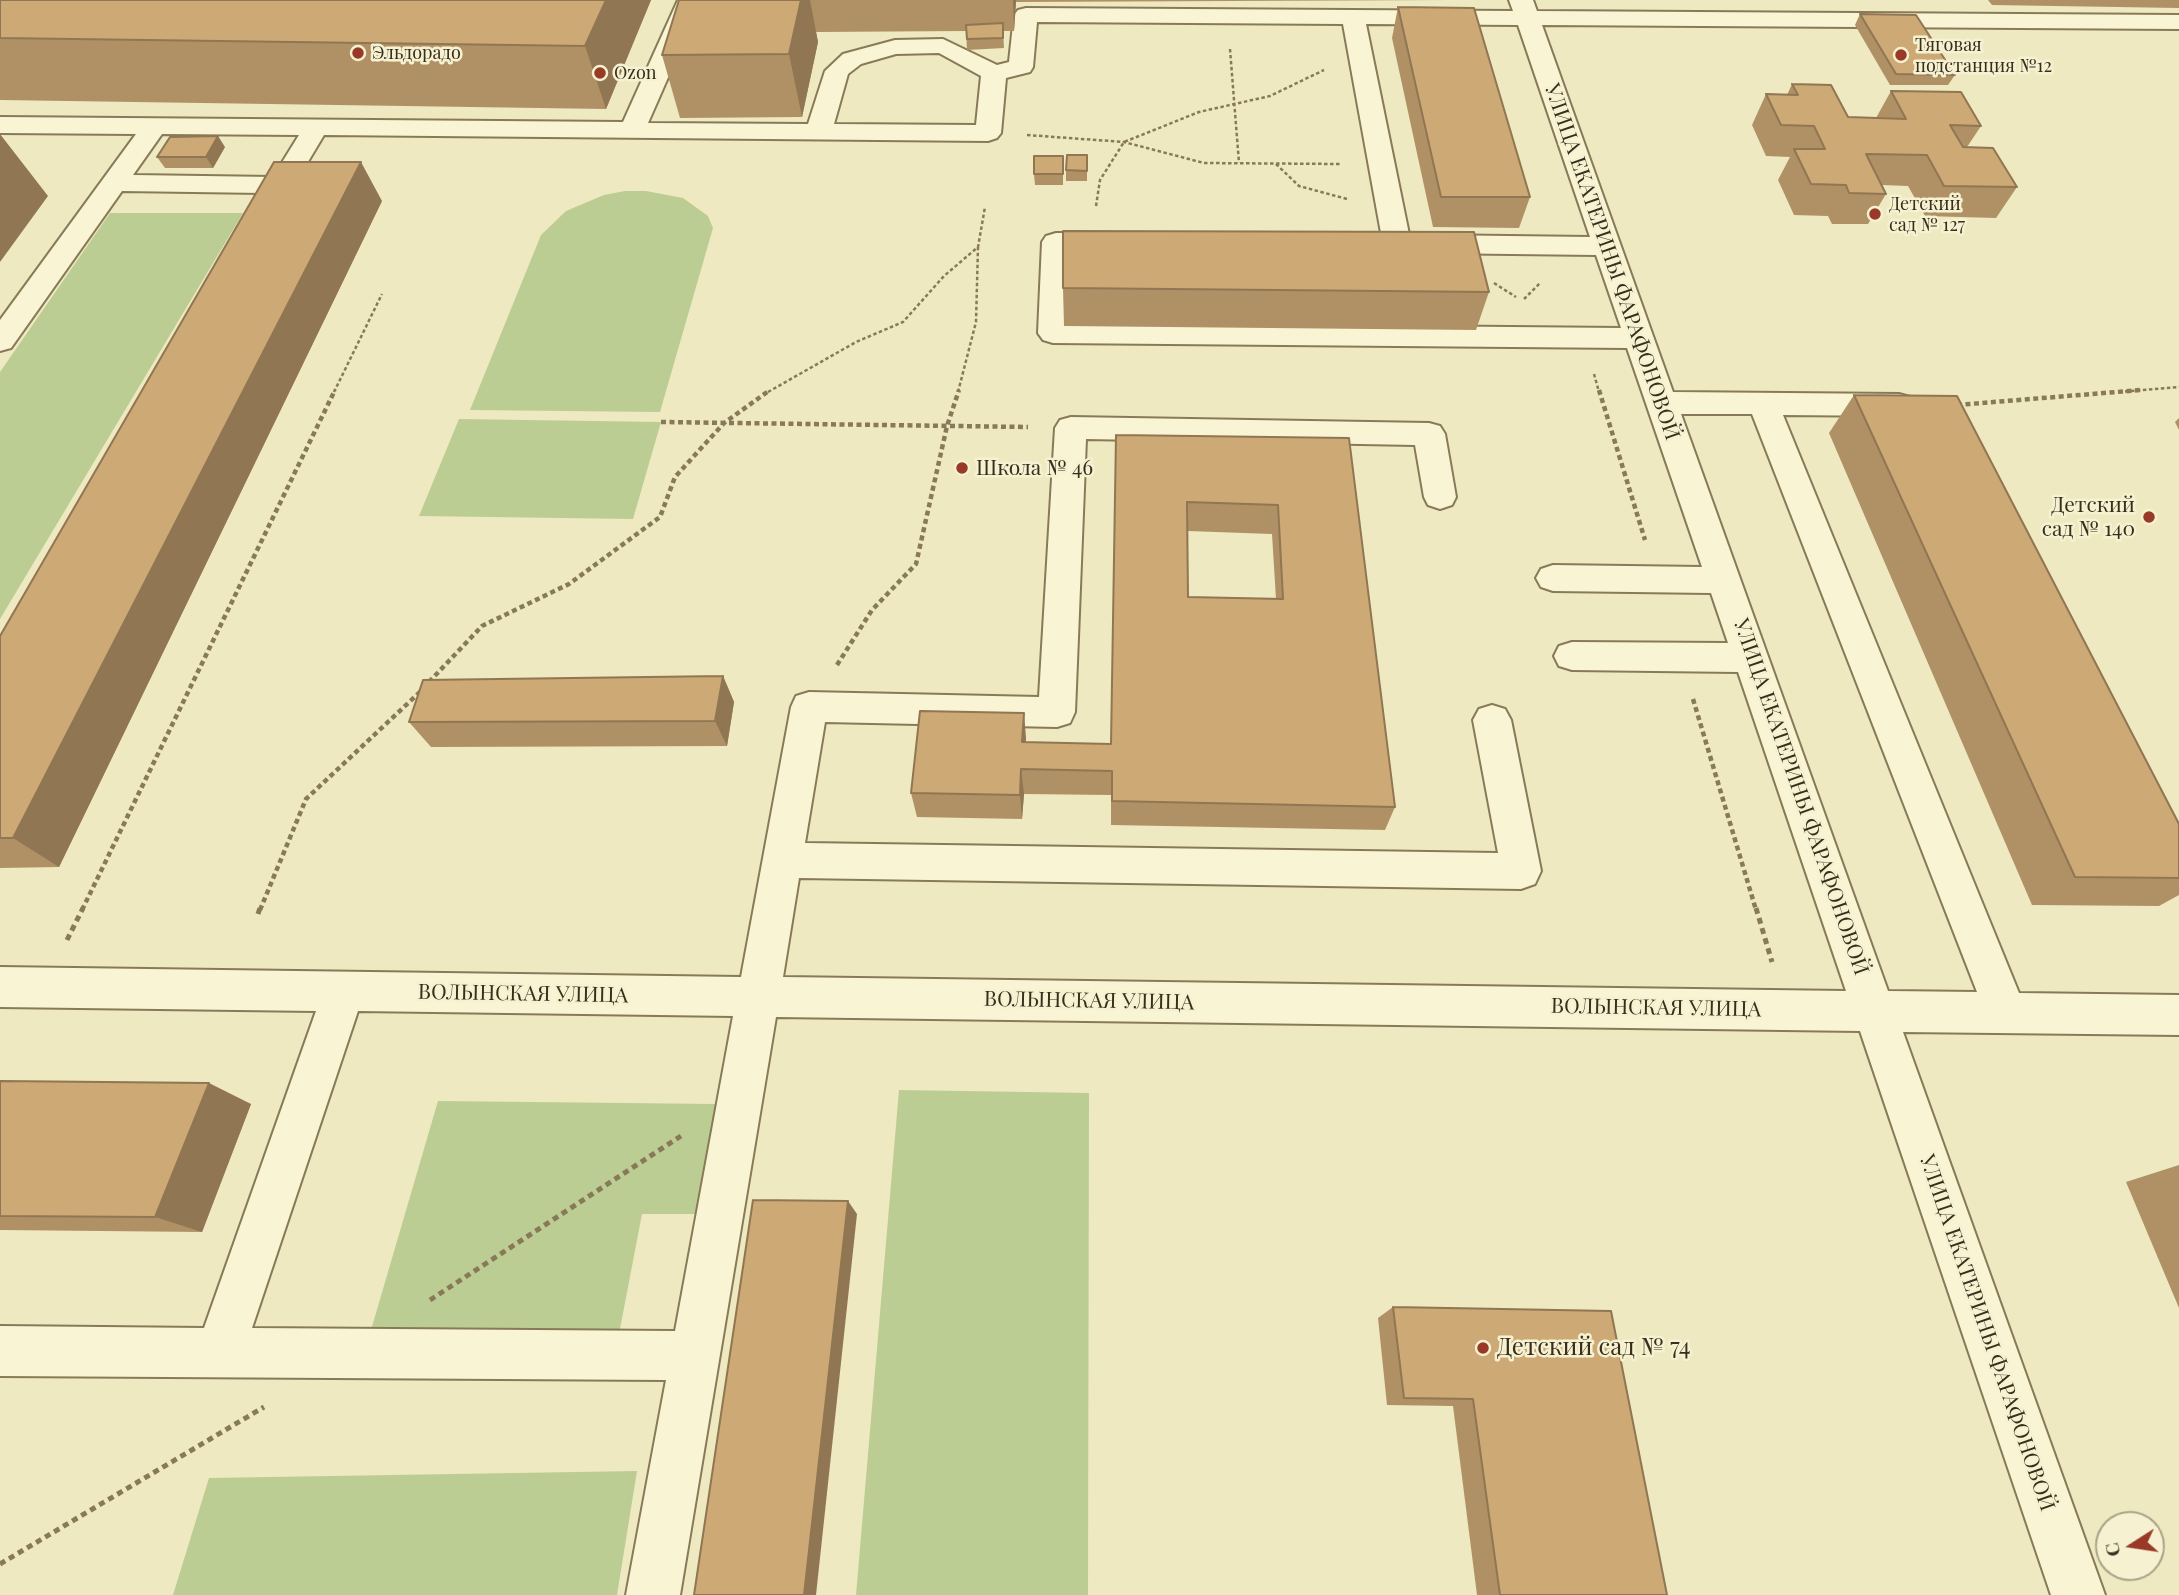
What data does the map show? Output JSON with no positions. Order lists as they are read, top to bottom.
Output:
{
  "streets": {
    "street": ["УЛИЦА ЕКАТЕРИНЫ ФАРАФОНОВОЙ", "ВОЛЫНСКАЯ УЛИЦА"]
  },
  "crossings": [
    ["УЛИЦА ЕКАТЕРИНЫ ФАРАФОНОВОЙ", "ВОЛЫНСКАЯ УЛИЦА"]
  ],
  "places": [
    "Эльдорадо",
    "Тяговая подстанция №12",
    "Ozon",
    "Детский сад № 127",
    "Школа № 46",
    "Детский сад № 140",
    "Детский сад № 74"
  ],
  "north": "left"
}
